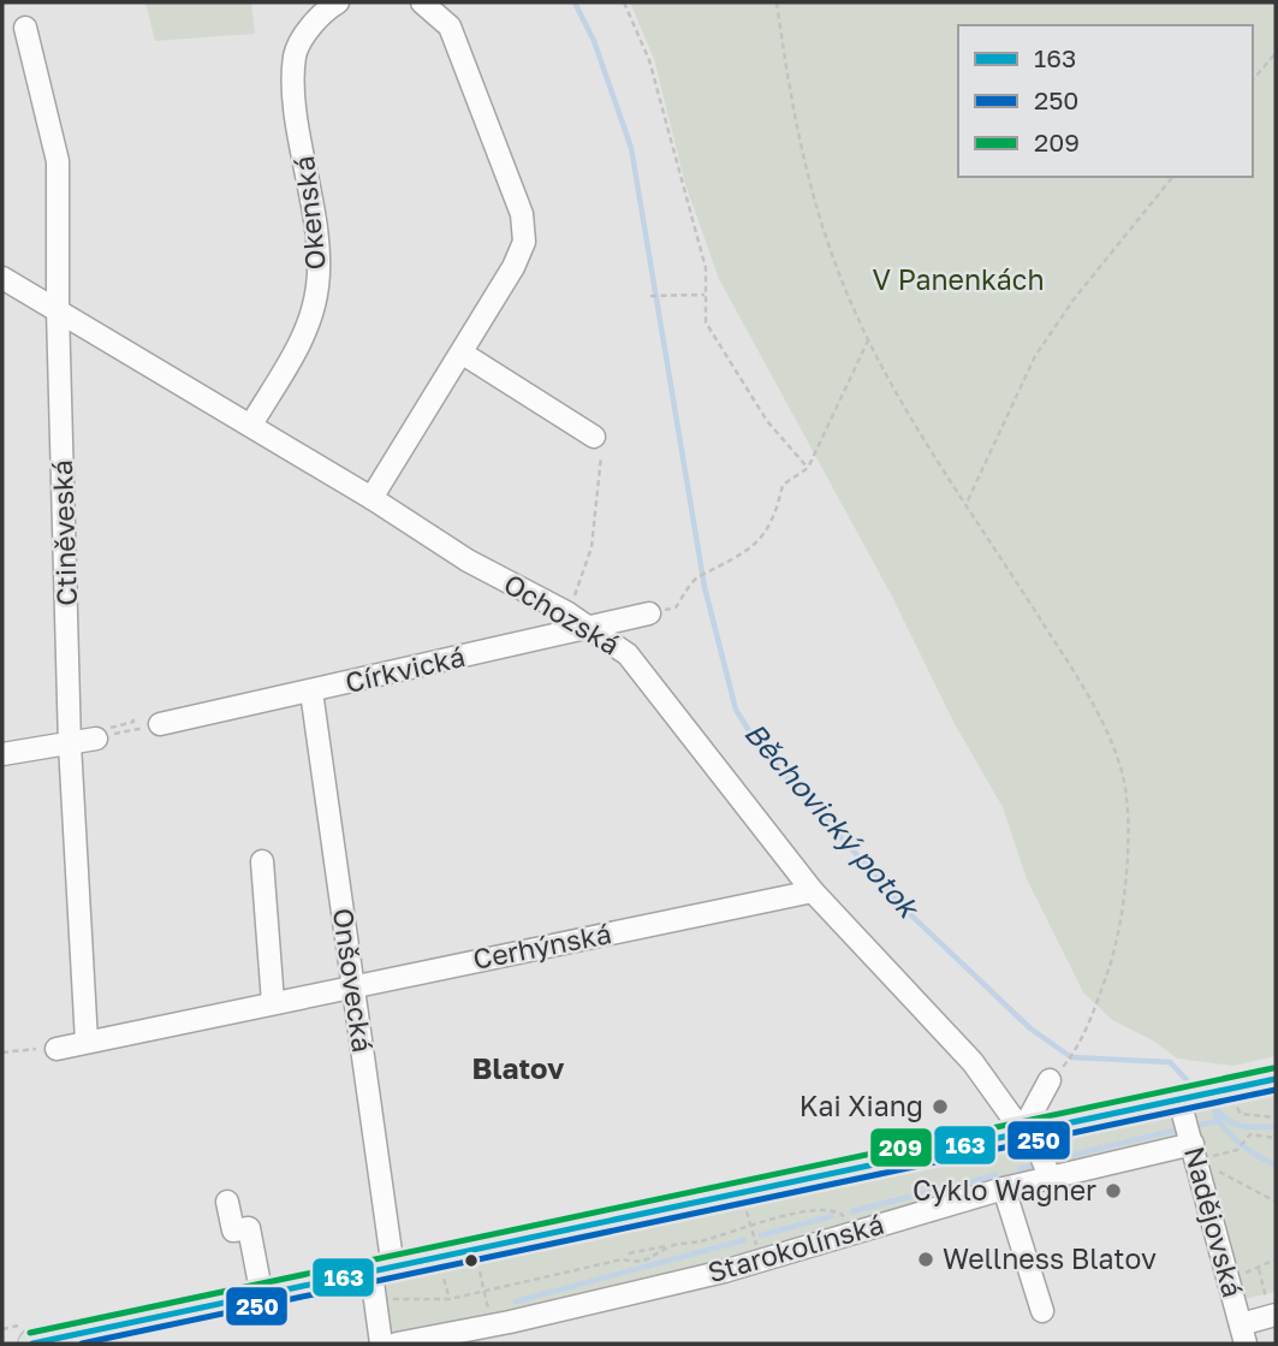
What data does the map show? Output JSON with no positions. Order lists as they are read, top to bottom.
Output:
{
  "streets": {
    "street": [
      "Okenská",
      "Ctiněveská",
      "Ochozská",
      "Církvická",
      "Cerhýnská",
      "Onšovecká",
      "Nadějovská",
      "Starokolínská"
    ]
  },
  "crossings": [
    ["Okenská", "Ochozská"],
    ["Ctiněveská", "Ochozská"],
    ["Ctiněveská", "Cerhýnská"],
    ["Ochozská", "Církvická"],
    ["Ochozská", "Cerhýnská"],
    ["Ochozská", "Starokolínská"],
    ["Církvická", "Onšovecká"],
    ["Cerhýnská", "Onšovecká"],
    ["Nadějovská", "Starokolínská"]
  ],
  "districts": ["Blatov"],
  "water": ["Běchovický potok"],
  "parks": ["V Panenkách"],
  "places": ["Kai Xiang", "Cyklo Wagner", "Wellness Blatov"],
  "lines": ["transit line 209", "transit line 163", "transit line 250"],
  "legend": ["163", "250", "209"]
}
